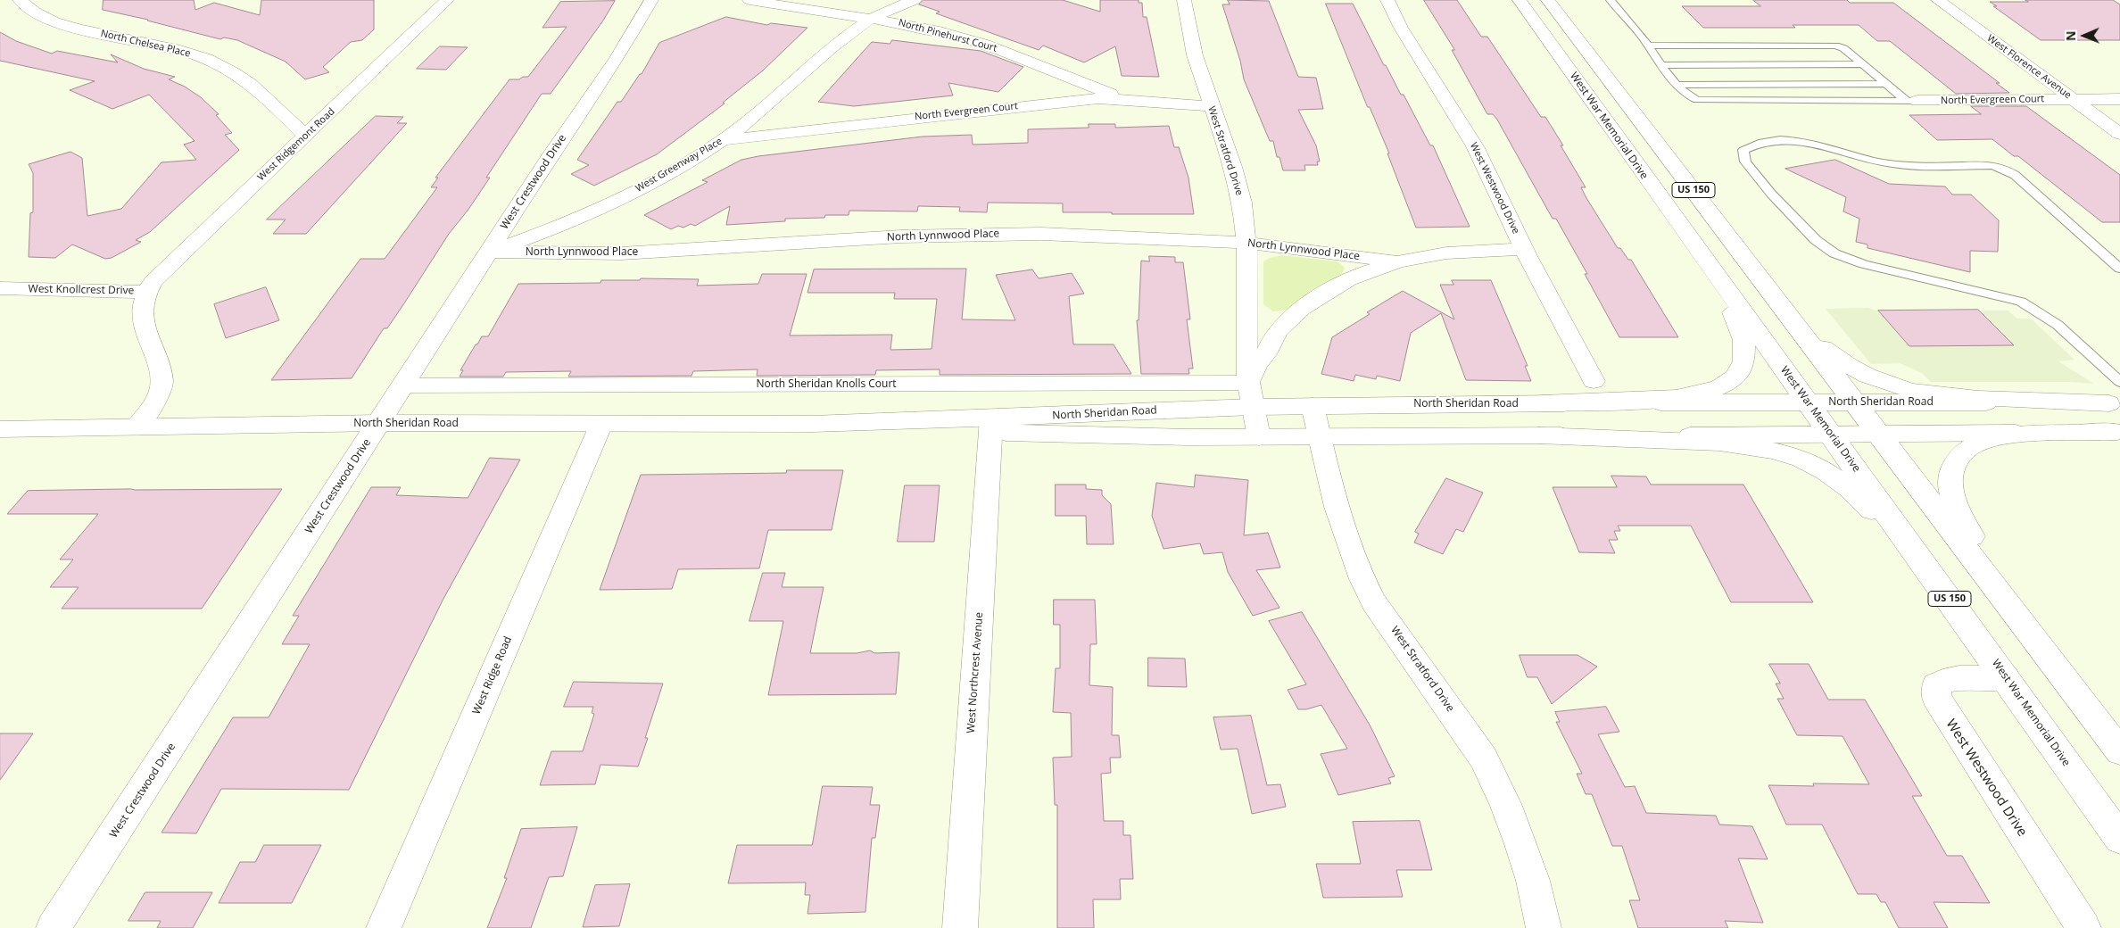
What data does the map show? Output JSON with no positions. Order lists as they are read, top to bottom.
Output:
{
  "streets": {
    "main road": [
      "North Pinehurst Court",
      "North Chelsea Place",
      "West Florence Avenue",
      "North Evergreen Court",
      "West War Memorial Drive",
      "West Ridgemont Road",
      "West Stratford Drive",
      "West Greenway Place",
      "West Crestwood Drive",
      "West Westwood Drive",
      "US 150",
      "North Lynnwood Place",
      "West Knollcrest Drive",
      "North Sheridan Knolls Court",
      "North Sheridan Road",
      "West Northcrest Avenue",
      "West Ridge Road"
    ]
  },
  "crossings": [
    ["North Pinehurst Court", "North Evergreen Court"],
    ["North Pinehurst Court", "West Greenway Place"],
    ["North Chelsea Place", "West Ridgemont Road"],
    ["West Florence Avenue", "North Evergreen Court"],
    ["North Evergreen Court", "West Stratford Drive"],
    ["North Evergreen Court", "West Greenway Place"],
    ["West War Memorial Drive", "West Westwood Drive"],
    ["West War Memorial Drive", "North Sheridan Road"],
    ["West Ridgemont Road", "West Knollcrest Drive"],
    ["West Stratford Drive", "North Lynnwood Place"],
    ["West Stratford Drive", "North Sheridan Knolls Court"],
    ["West Stratford Drive", "North Sheridan Road"],
    ["West Greenway Place", "West Crestwood Drive"],
    ["West Greenway Place", "North Lynnwood Place"],
    ["West Crestwood Drive", "North Lynnwood Place"],
    ["West Crestwood Drive", "North Sheridan Knolls Court"],
    ["West Crestwood Drive", "North Sheridan Road"],
    ["West Westwood Drive", "North Lynnwood Place"],
    ["US 150", "North Sheridan Road"],
    ["North Lynnwood Place", "North Sheridan Knolls Court"],
    ["West Knollcrest Drive", "North Sheridan Road"],
    ["North Sheridan Road", "West Northcrest Avenue"],
    ["North Sheridan Road", "West Ridge Road"]
  ],
  "north": "left"
}
